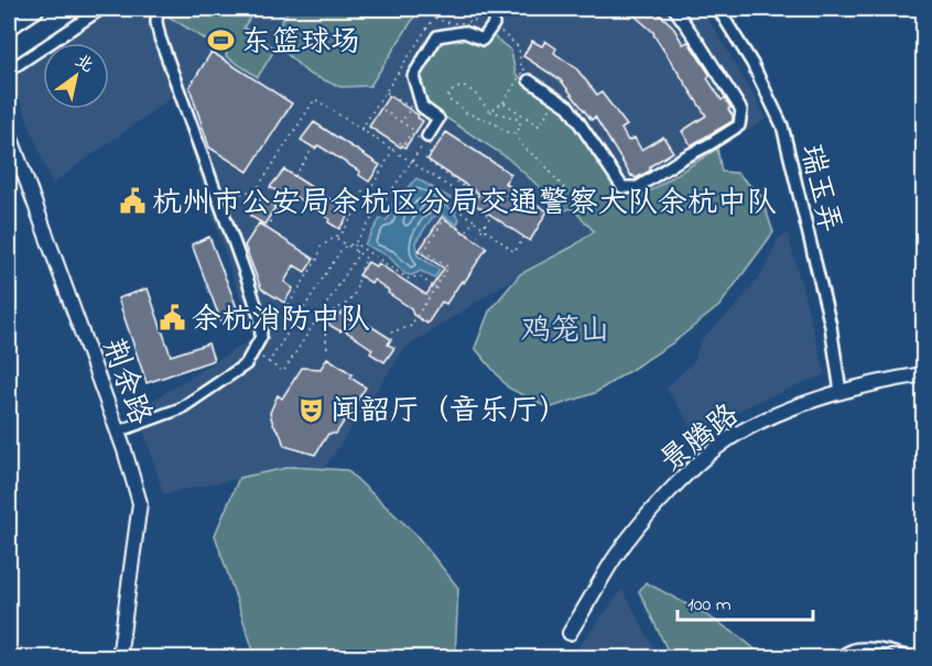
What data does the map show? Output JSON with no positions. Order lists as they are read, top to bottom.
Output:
{
  "streets": {
    "main road": ["荆余路", "景腾路"],
    "street": ["瑞玉弄"]
  },
  "crossings": [
    ["瑞玉弄", "景腾路"]
  ],
  "parks": ["鸡笼山"],
  "places": {
    "sports": ["东篮球场"],
    "public building": ["杭州市公安局余杭区分局交通警察大队余杭中队", "余杭消防中队"],
    "theatre": ["闻韶厅（音乐厅）"]
  },
  "scale_bar": "100 m",
  "north": "top right"
}
